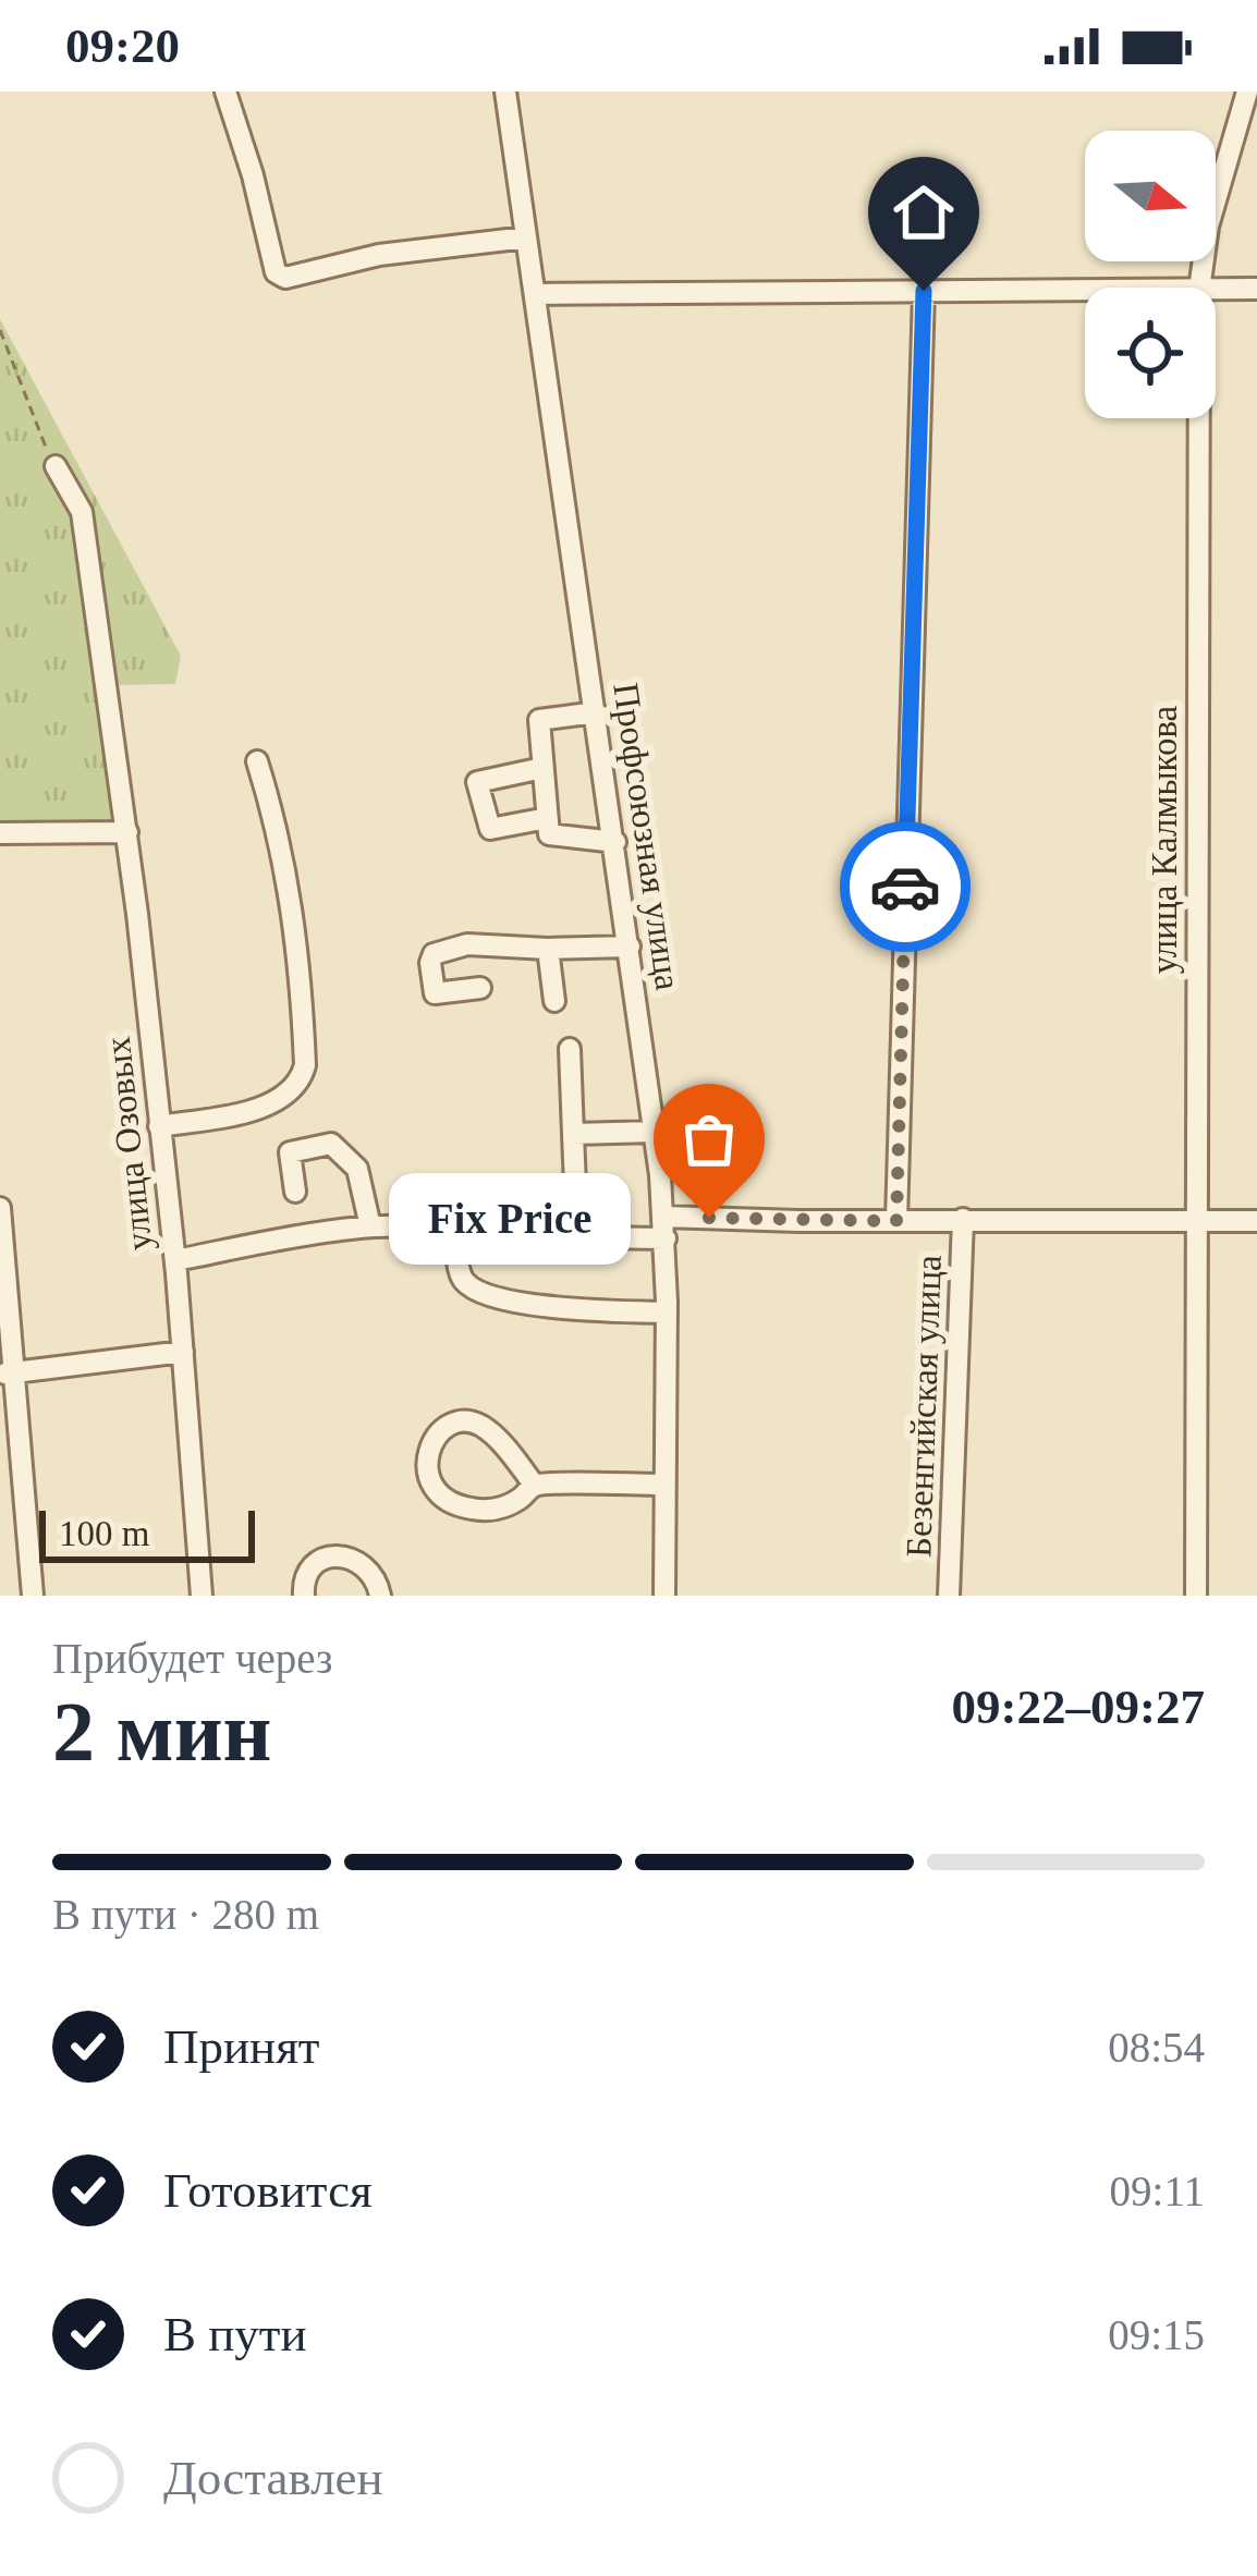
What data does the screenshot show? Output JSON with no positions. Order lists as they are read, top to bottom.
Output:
{
  "streets": {
    "street": [
      "Профсоюзная улица",
      "улица Калмыкова",
      "улица Озовых",
      "Безенгийская улица"
    ]
  },
  "places": ["Fix Price"],
  "scale_bar": "100 m",
  "north": "right",
  "page": {
    "status": "09:20",
    "bubble": "Fix Price",
    "scale": "100 m",
    "heading": ["2 мин", "Прибудет через", "09:22–09:27"],
    "bar": "В пути · 280 m",
    "list": [
      ["Принят", "08:54"],
      ["Готовится", "09:11"],
      ["В пути", "09:15"],
      "Доставлен"
    ]
  }
}
